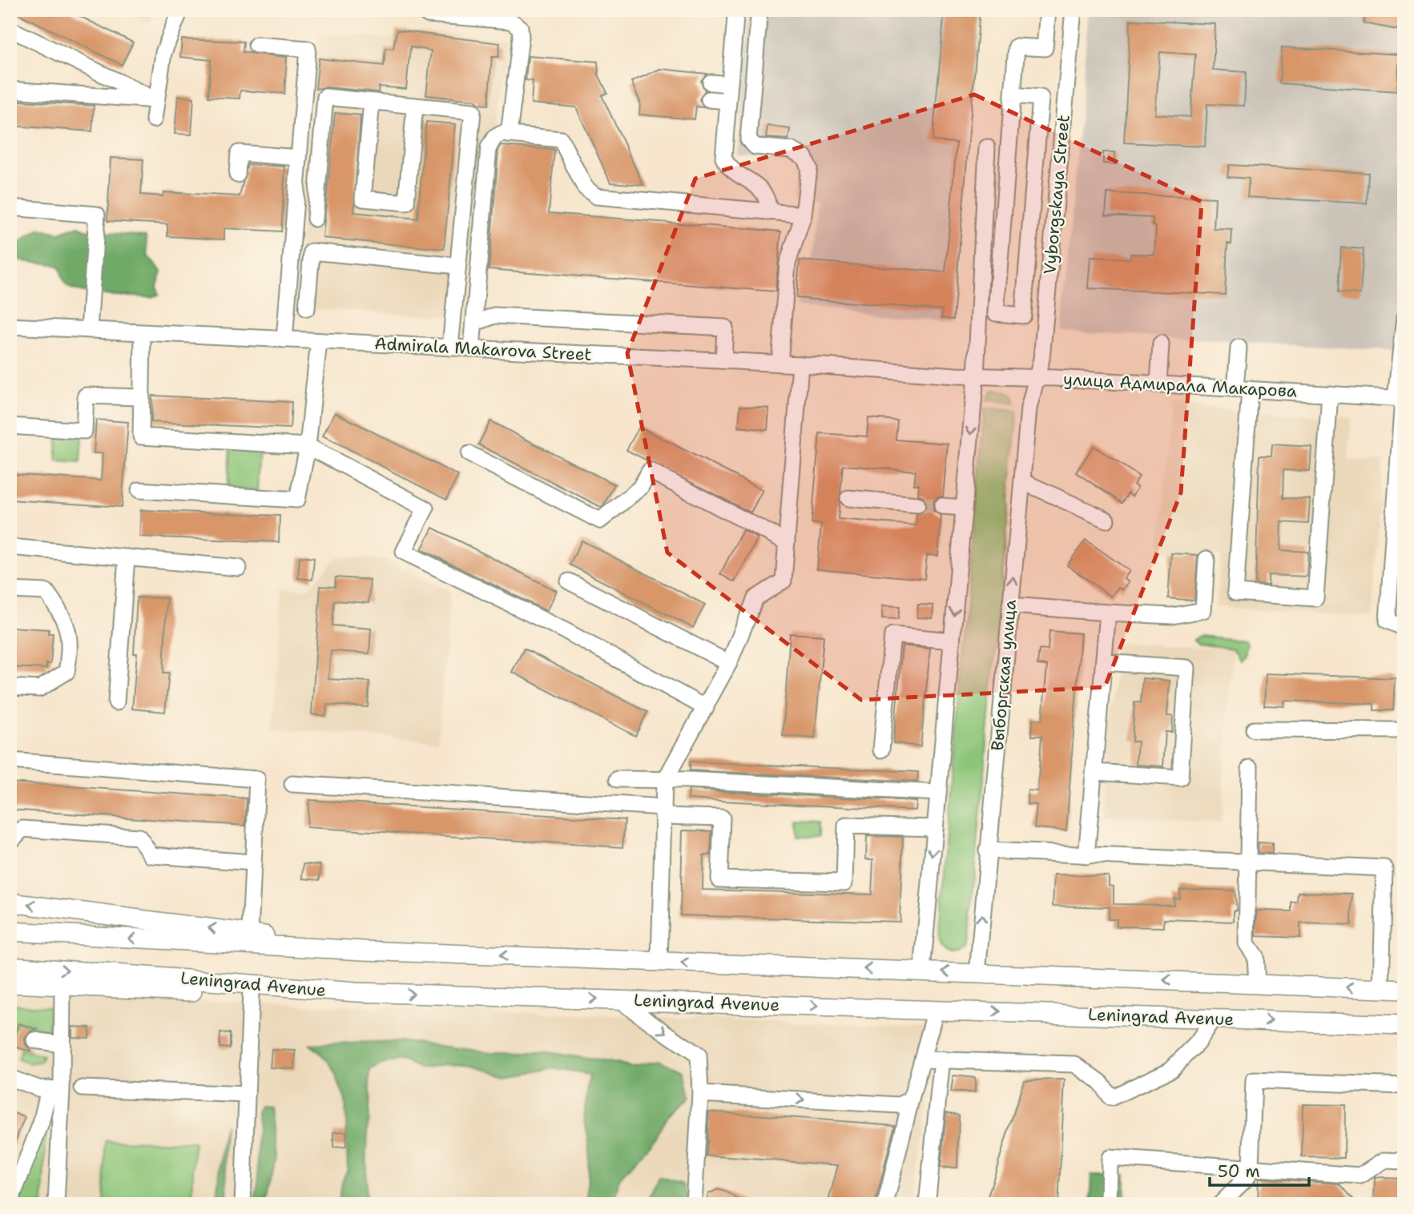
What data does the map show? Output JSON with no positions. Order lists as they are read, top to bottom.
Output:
{
  "streets": {
    "main road": ["Leningrad Avenue"],
    "street": [
      "Vyborgskaya Street",
      "Admirala Makarova Street",
      "улица Адмирала Макарова",
      "Выборгская улица"
    ]
  },
  "crossings": [
    ["Vyborgskaya Street", "улица Адмирала Макарова"],
    ["Vyborgskaya Street", "Выборгская улица"],
    ["Admirala Makarova Street", "улица Адмирала Макарова"],
    ["улица Адмирала Макарова", "Выборгская улица"]
  ],
  "scale_bar": "50 m"
}
